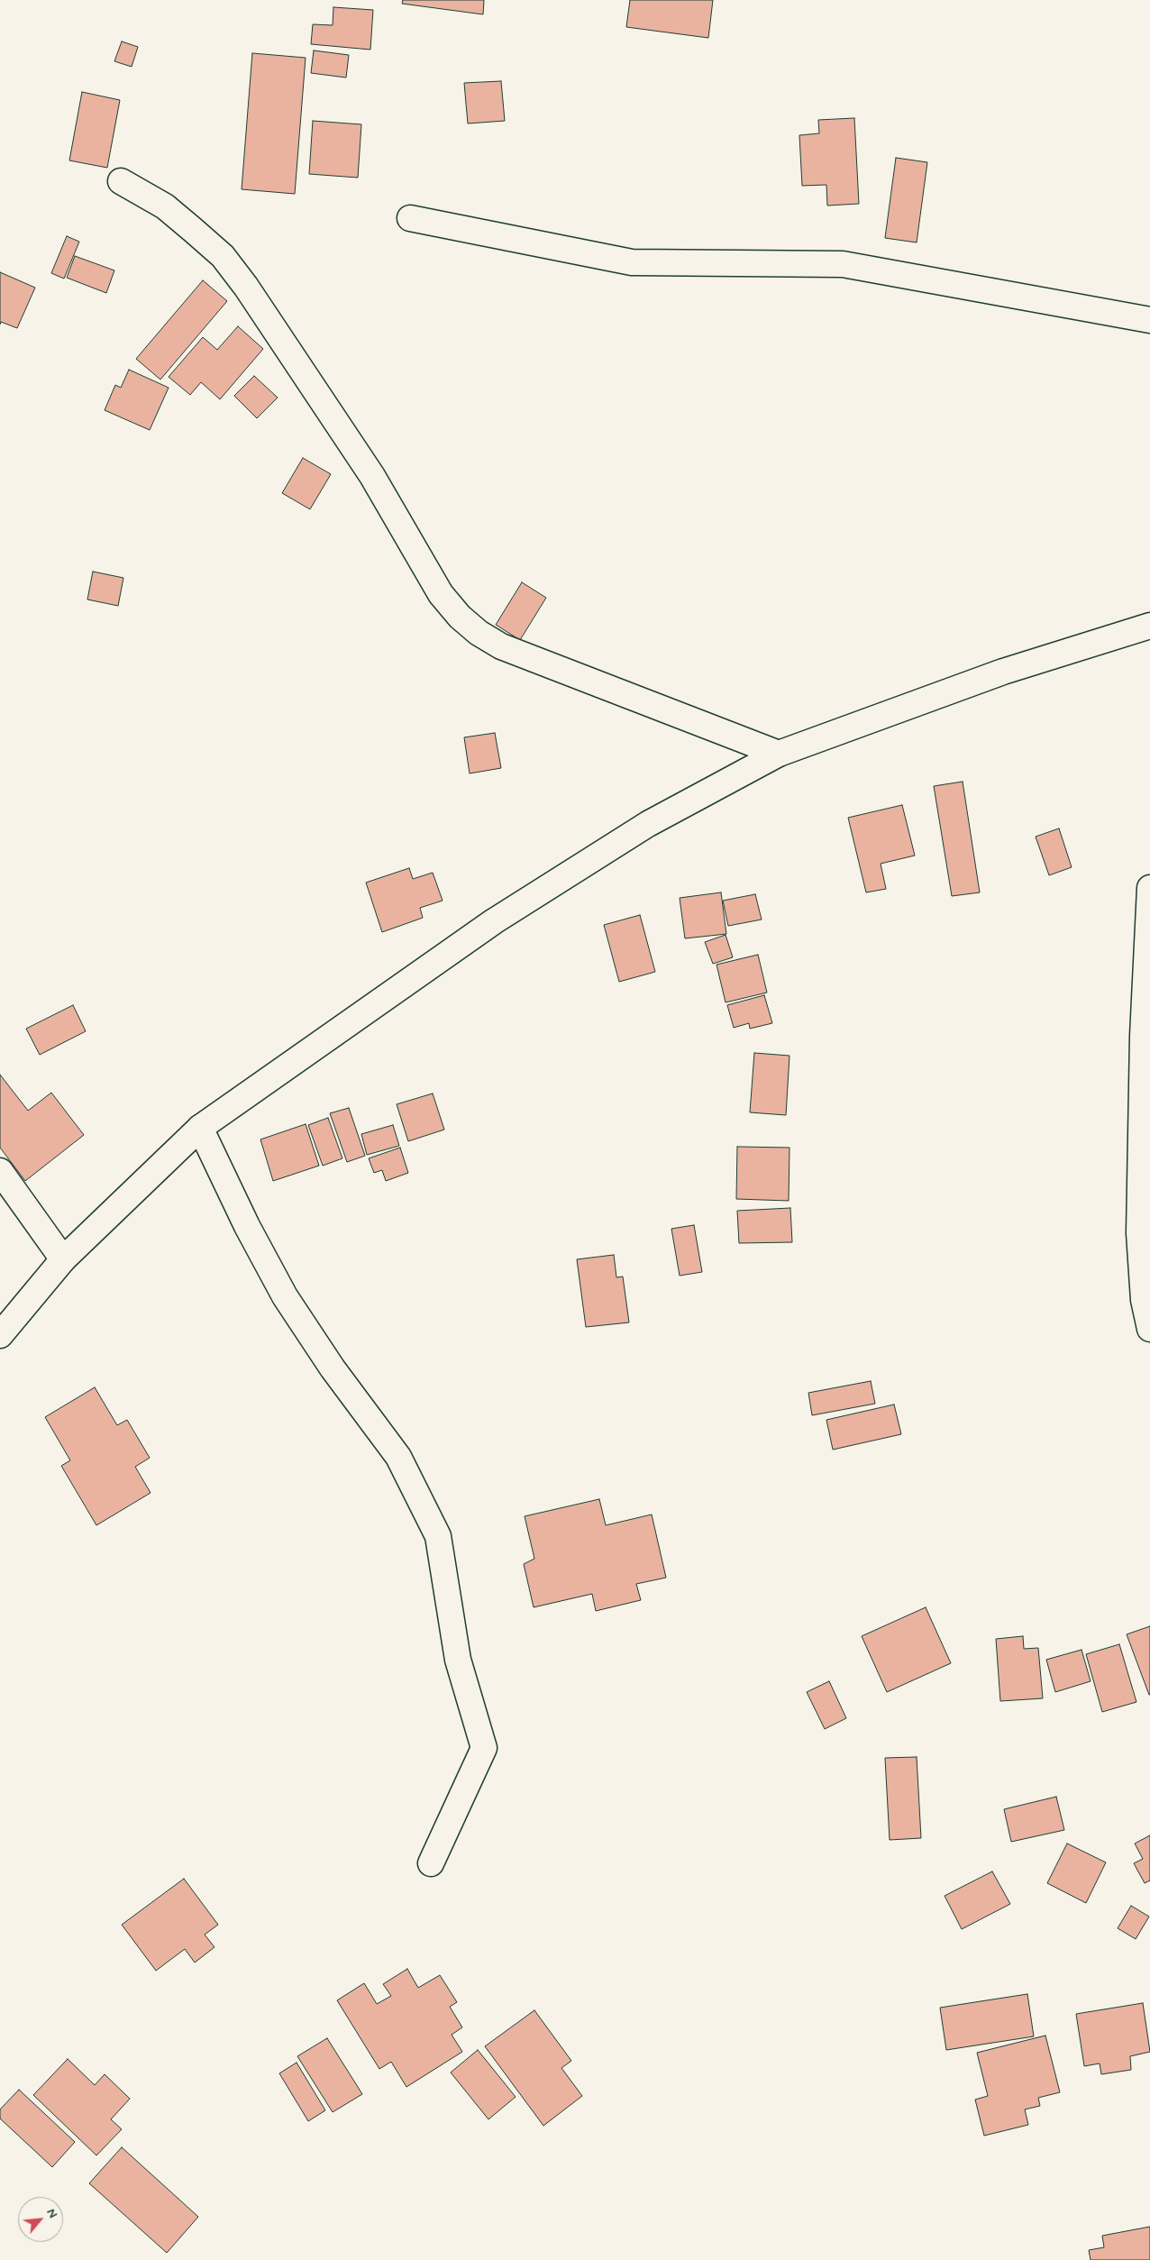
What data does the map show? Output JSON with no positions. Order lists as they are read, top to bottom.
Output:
{
  "north": "top right"
}
